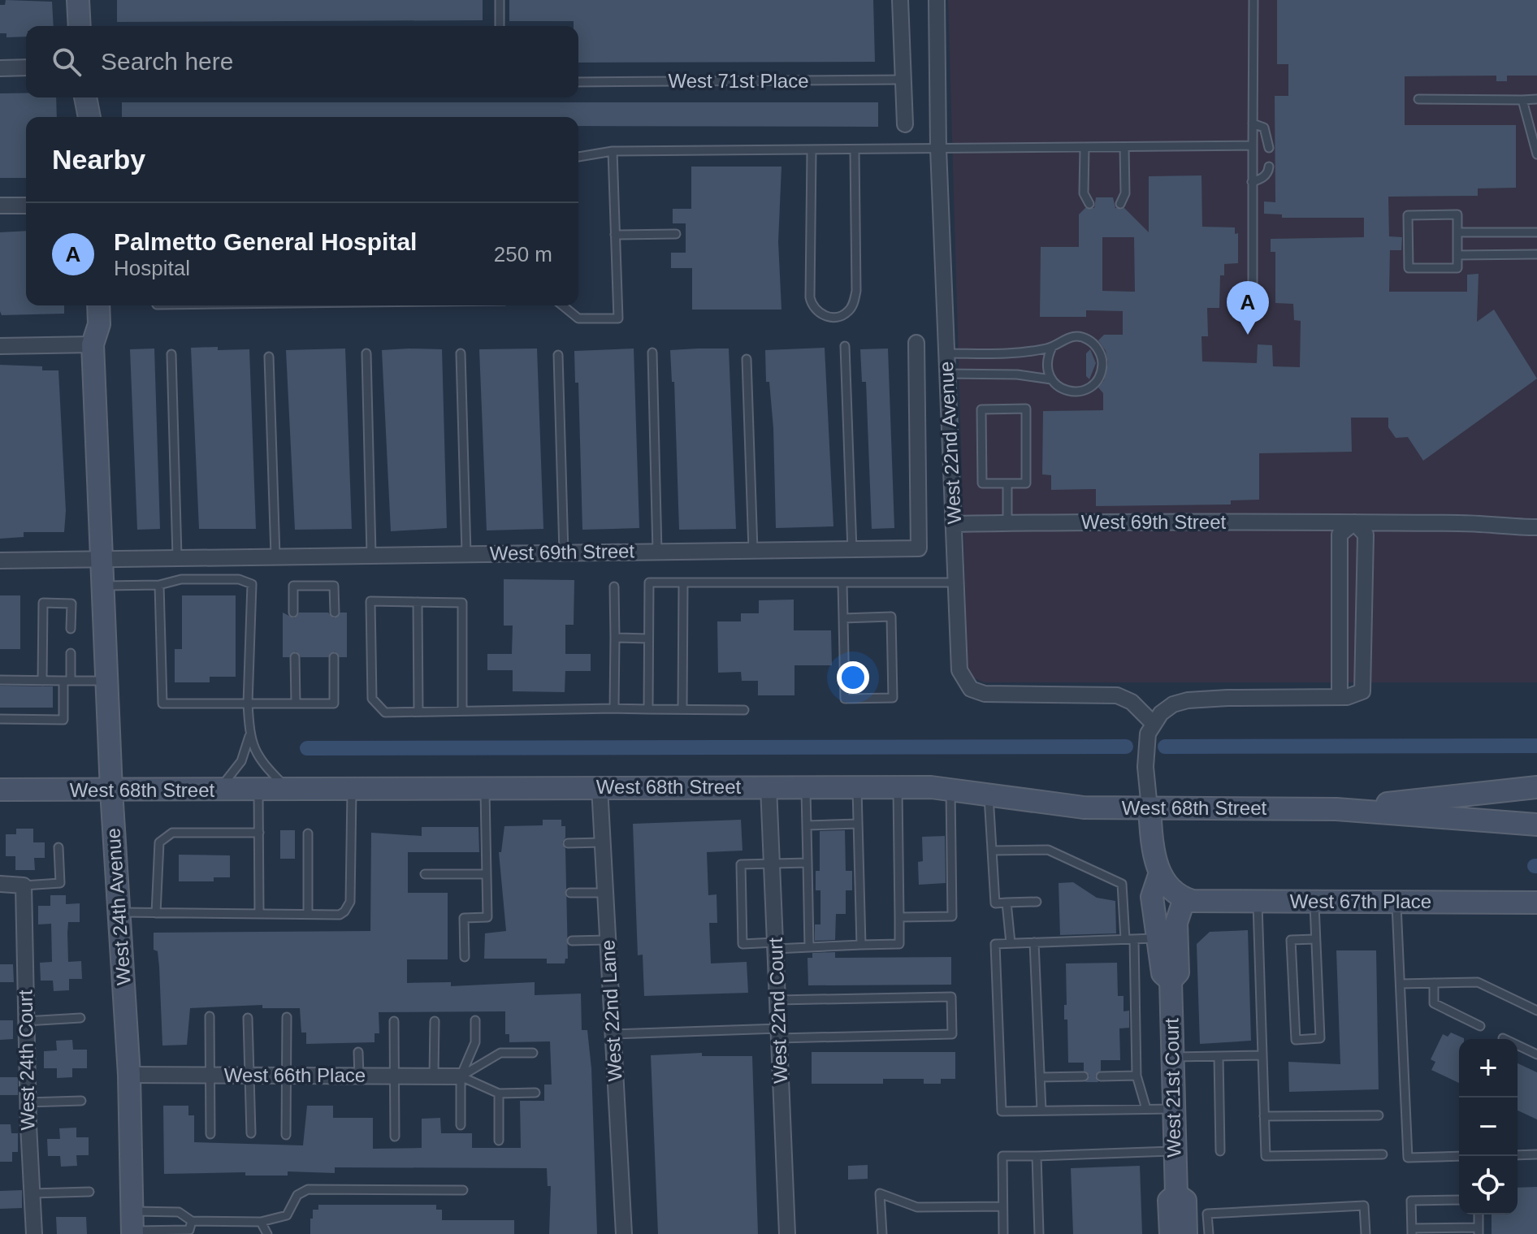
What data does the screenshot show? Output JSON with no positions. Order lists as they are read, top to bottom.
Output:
{
  "streets": {
    "street": [
      "West 22nd Avenue",
      "West 69th Street",
      "West 68th Street",
      "West 67th Place",
      "West 24th Avenue",
      "West 22nd Lane",
      "West 22nd Court",
      "West 24th Court",
      "West 66th Place",
      "West 21st Court"
    ],
    "lane": ["West 71st Place"]
  },
  "crossings": [
    ["West 22nd Avenue", "West 69th Street"],
    ["West 69th Street", "West 24th Avenue"],
    ["West 68th Street", "West 24th Avenue"],
    ["West 68th Street", "West 22nd Lane"],
    ["West 68th Street", "West 22nd Court"],
    ["West 68th Street", "West 21st Court"],
    ["West 67th Place", "West 21st Court"],
    ["West 24th Avenue", "West 66th Place"]
  ],
  "page": {
    "search": "Search here",
    "heading": "Nearby",
    "list": [
      {
        "mark": "A",
        "name": "Palmetto General Hospital",
        "note": "Hospital",
        "value": "250 m"
      }
    ],
    "pins": "A",
    "map_buttons": ["+", "−"]
  }
}
